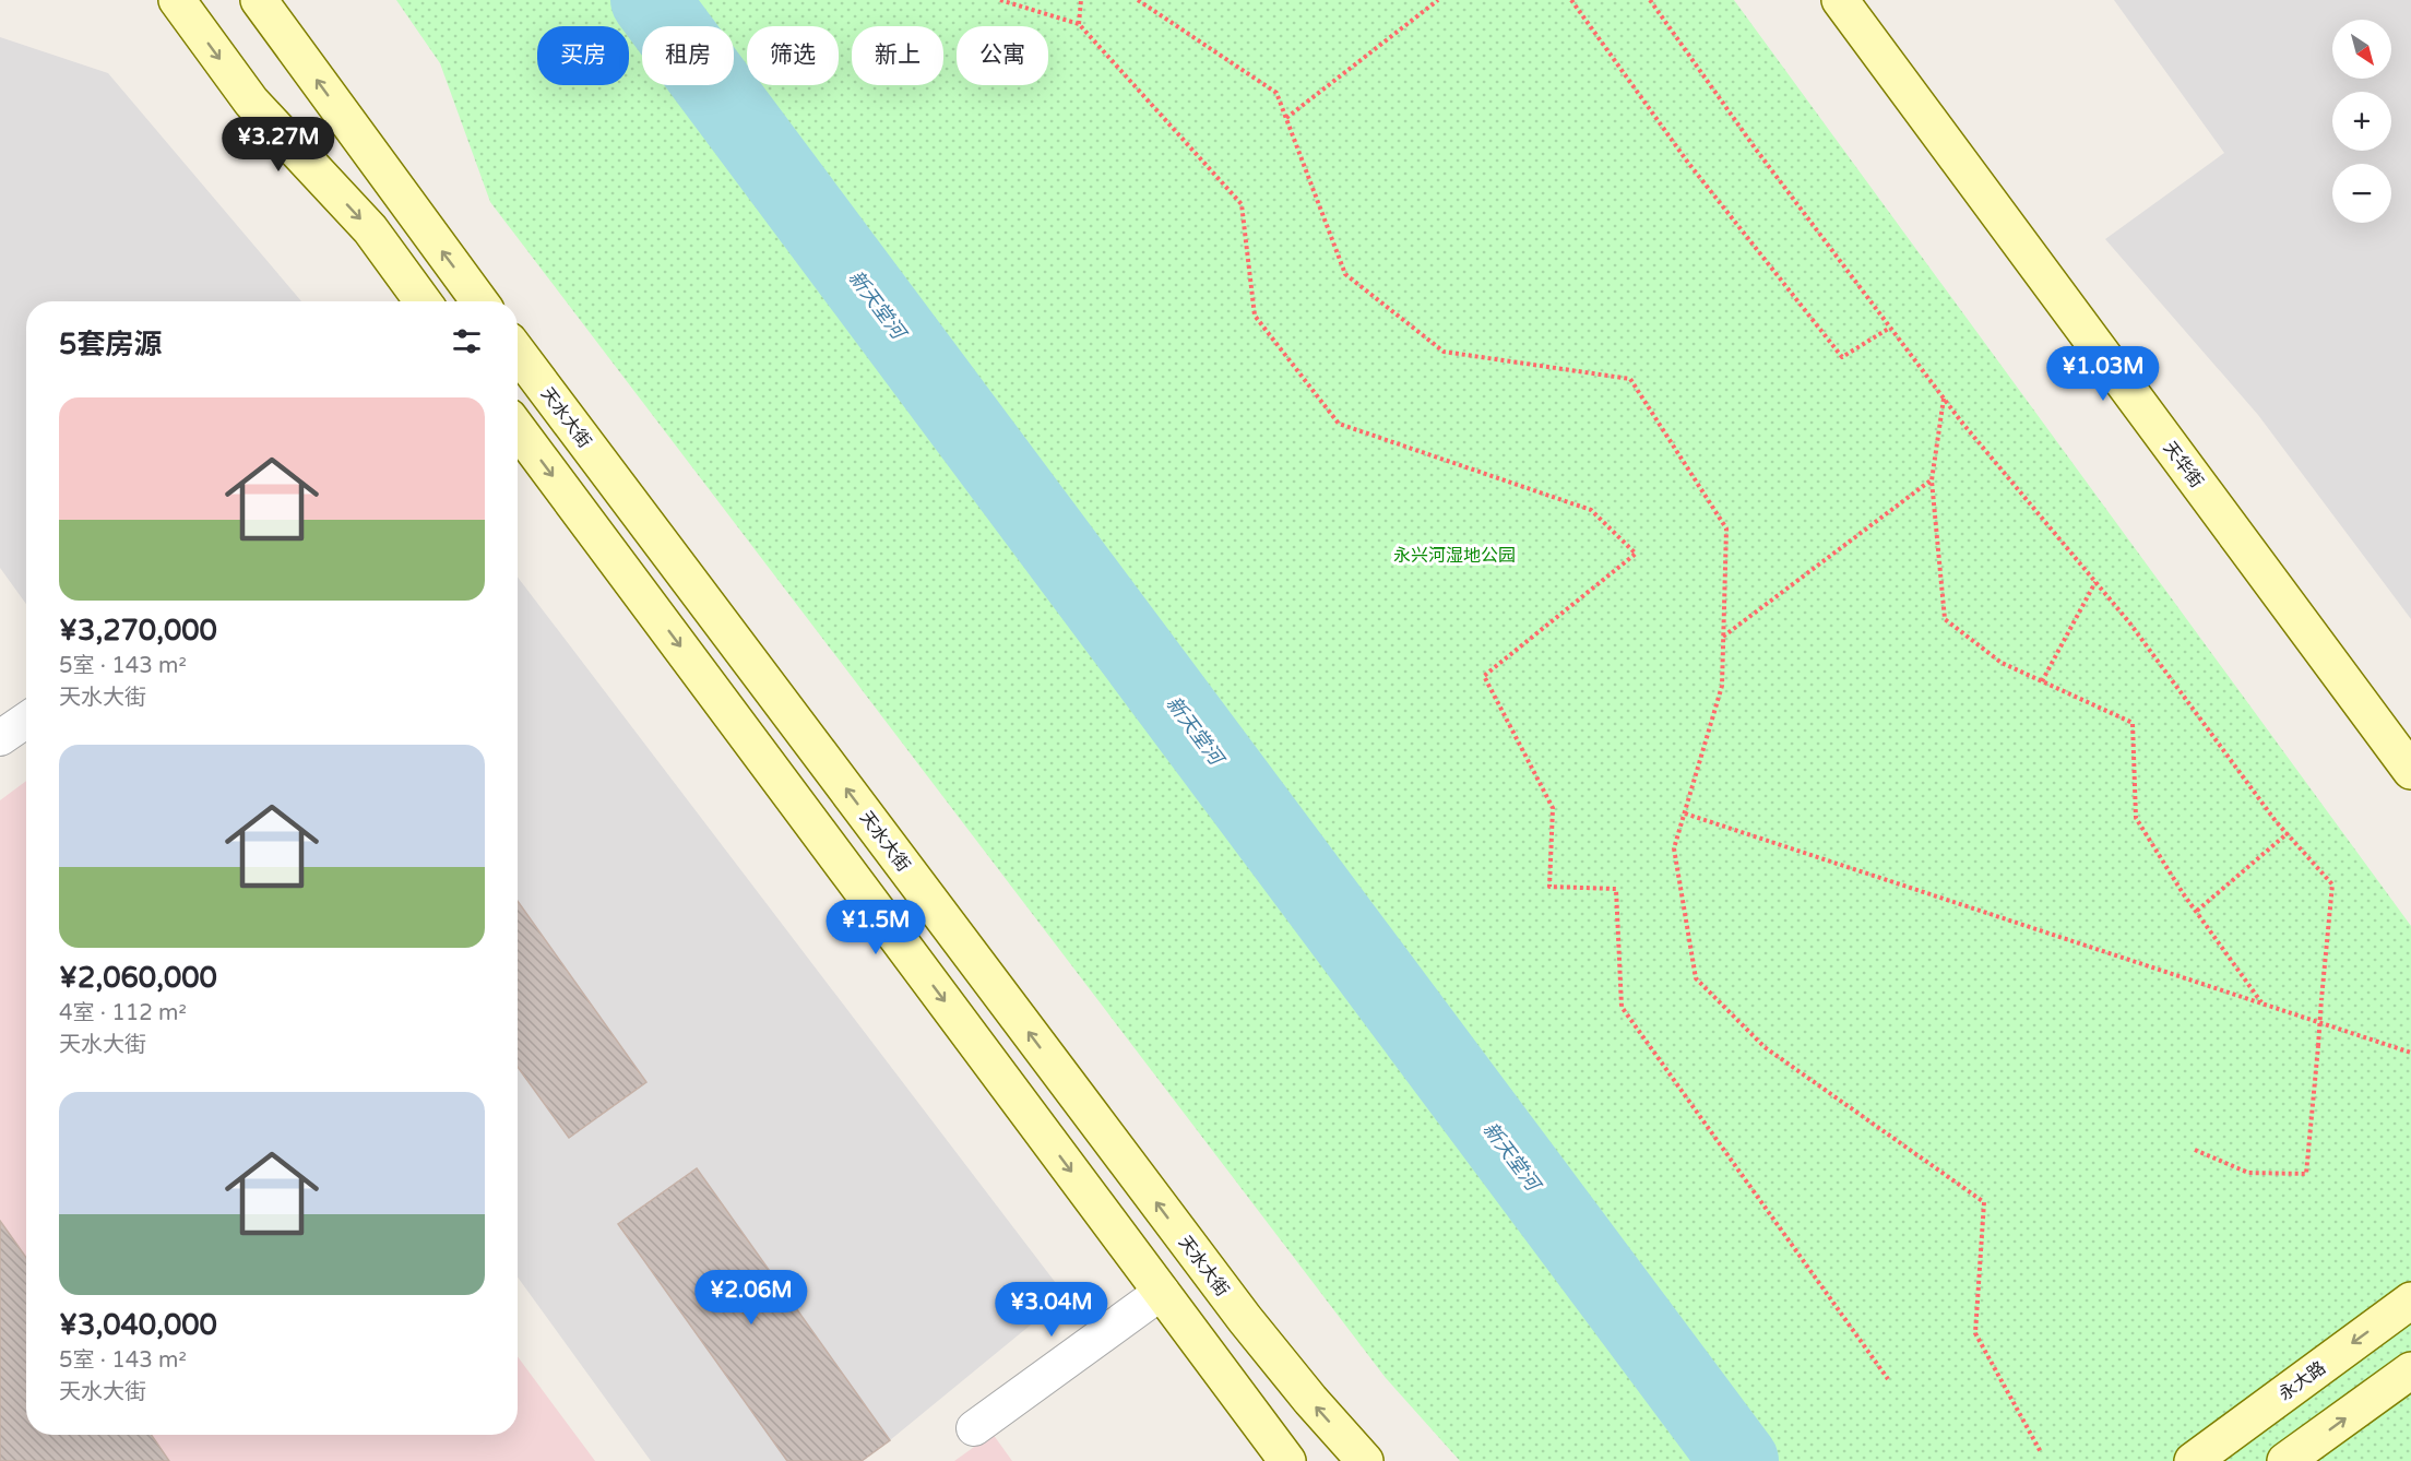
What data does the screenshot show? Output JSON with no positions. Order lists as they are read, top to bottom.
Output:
{
  "streets": {
    "main road": ["天水大街", "天华街", "永大路"]
  },
  "water": ["新天堂河"],
  "parks": ["永兴河湿地公园"],
  "north": "bottom right",
  "page": {
    "map_buttons": ["+", "−"],
    "chip": [
      "买房",
      "租房",
      "筛选",
      "新上",
      "公寓"
    ],
    "price": [
      "¥3.27M",
      "¥1.03M",
      "¥1.5M",
      "¥2.06M",
      "¥3.04M"
    ],
    "heading": "5套房源",
    "list": [
      {
        "name": "¥3,270,000",
        "note": "5室 · 143 m² · 天水大街"
      },
      {
        "name": "¥2,060,000",
        "note": "4室 · 112 m² · 天水大街"
      },
      {
        "name": "¥3,040,000",
        "note": "5室 · 143 m² · 天水大街"
      }
    ]
  }
}
